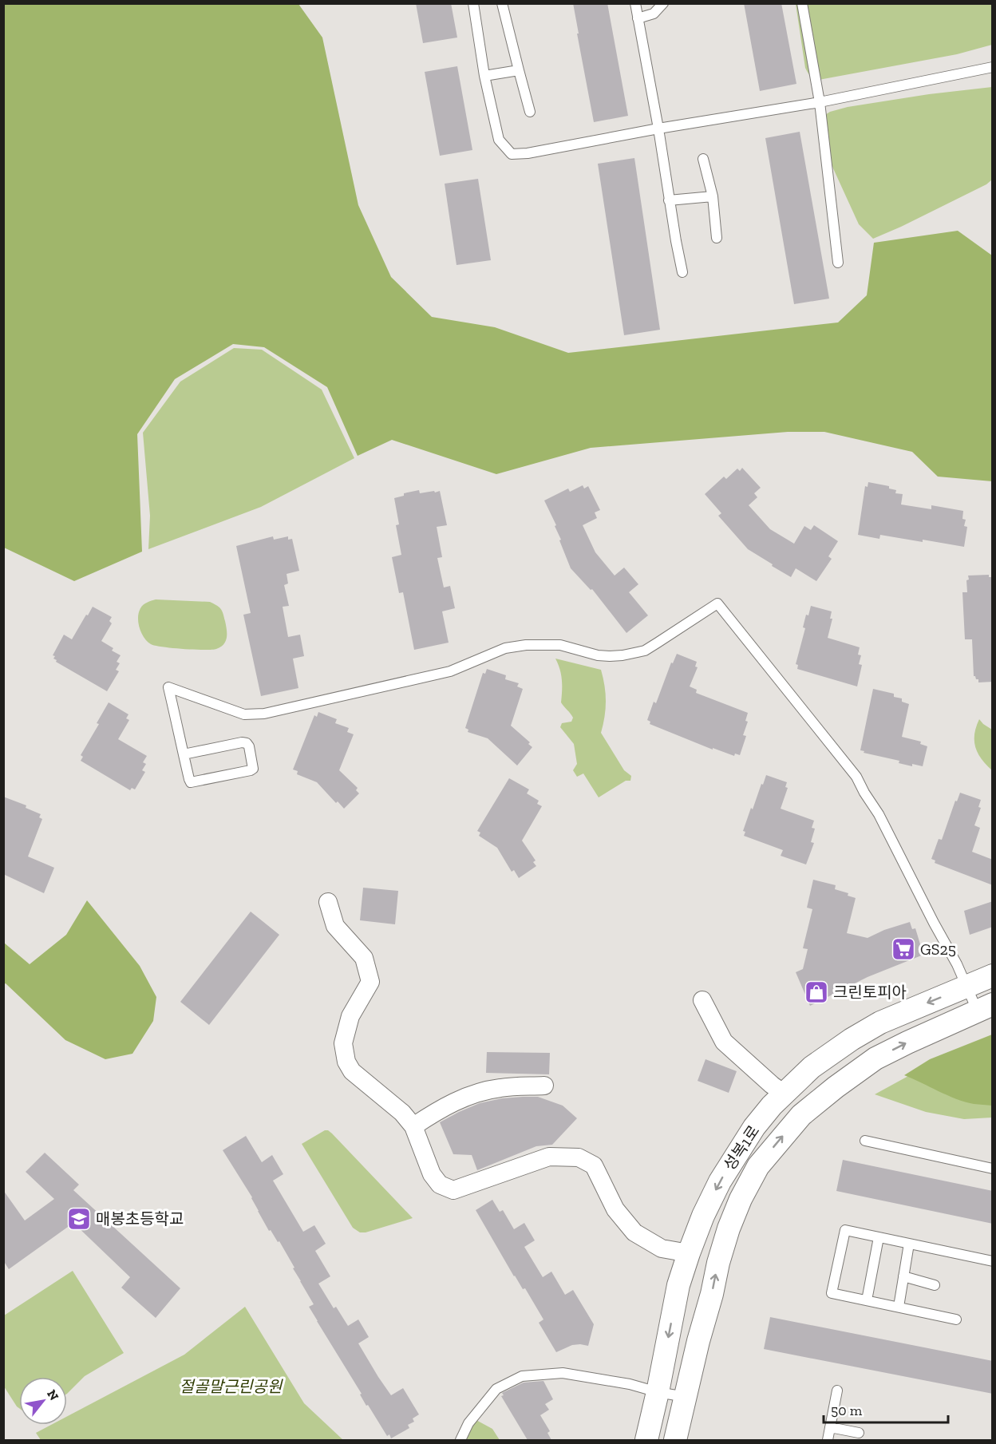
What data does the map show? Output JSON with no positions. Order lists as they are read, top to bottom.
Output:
{
  "streets": {
    "street": ["성복1로"]
  },
  "parks": ["절골말근린공원"],
  "places": {
    "supermarket": ["GS25"],
    "shop": ["크린토피아"],
    "school or university": ["매봉초등학교"]
  },
  "scale_bar": "50 m",
  "north": "top right"
}
